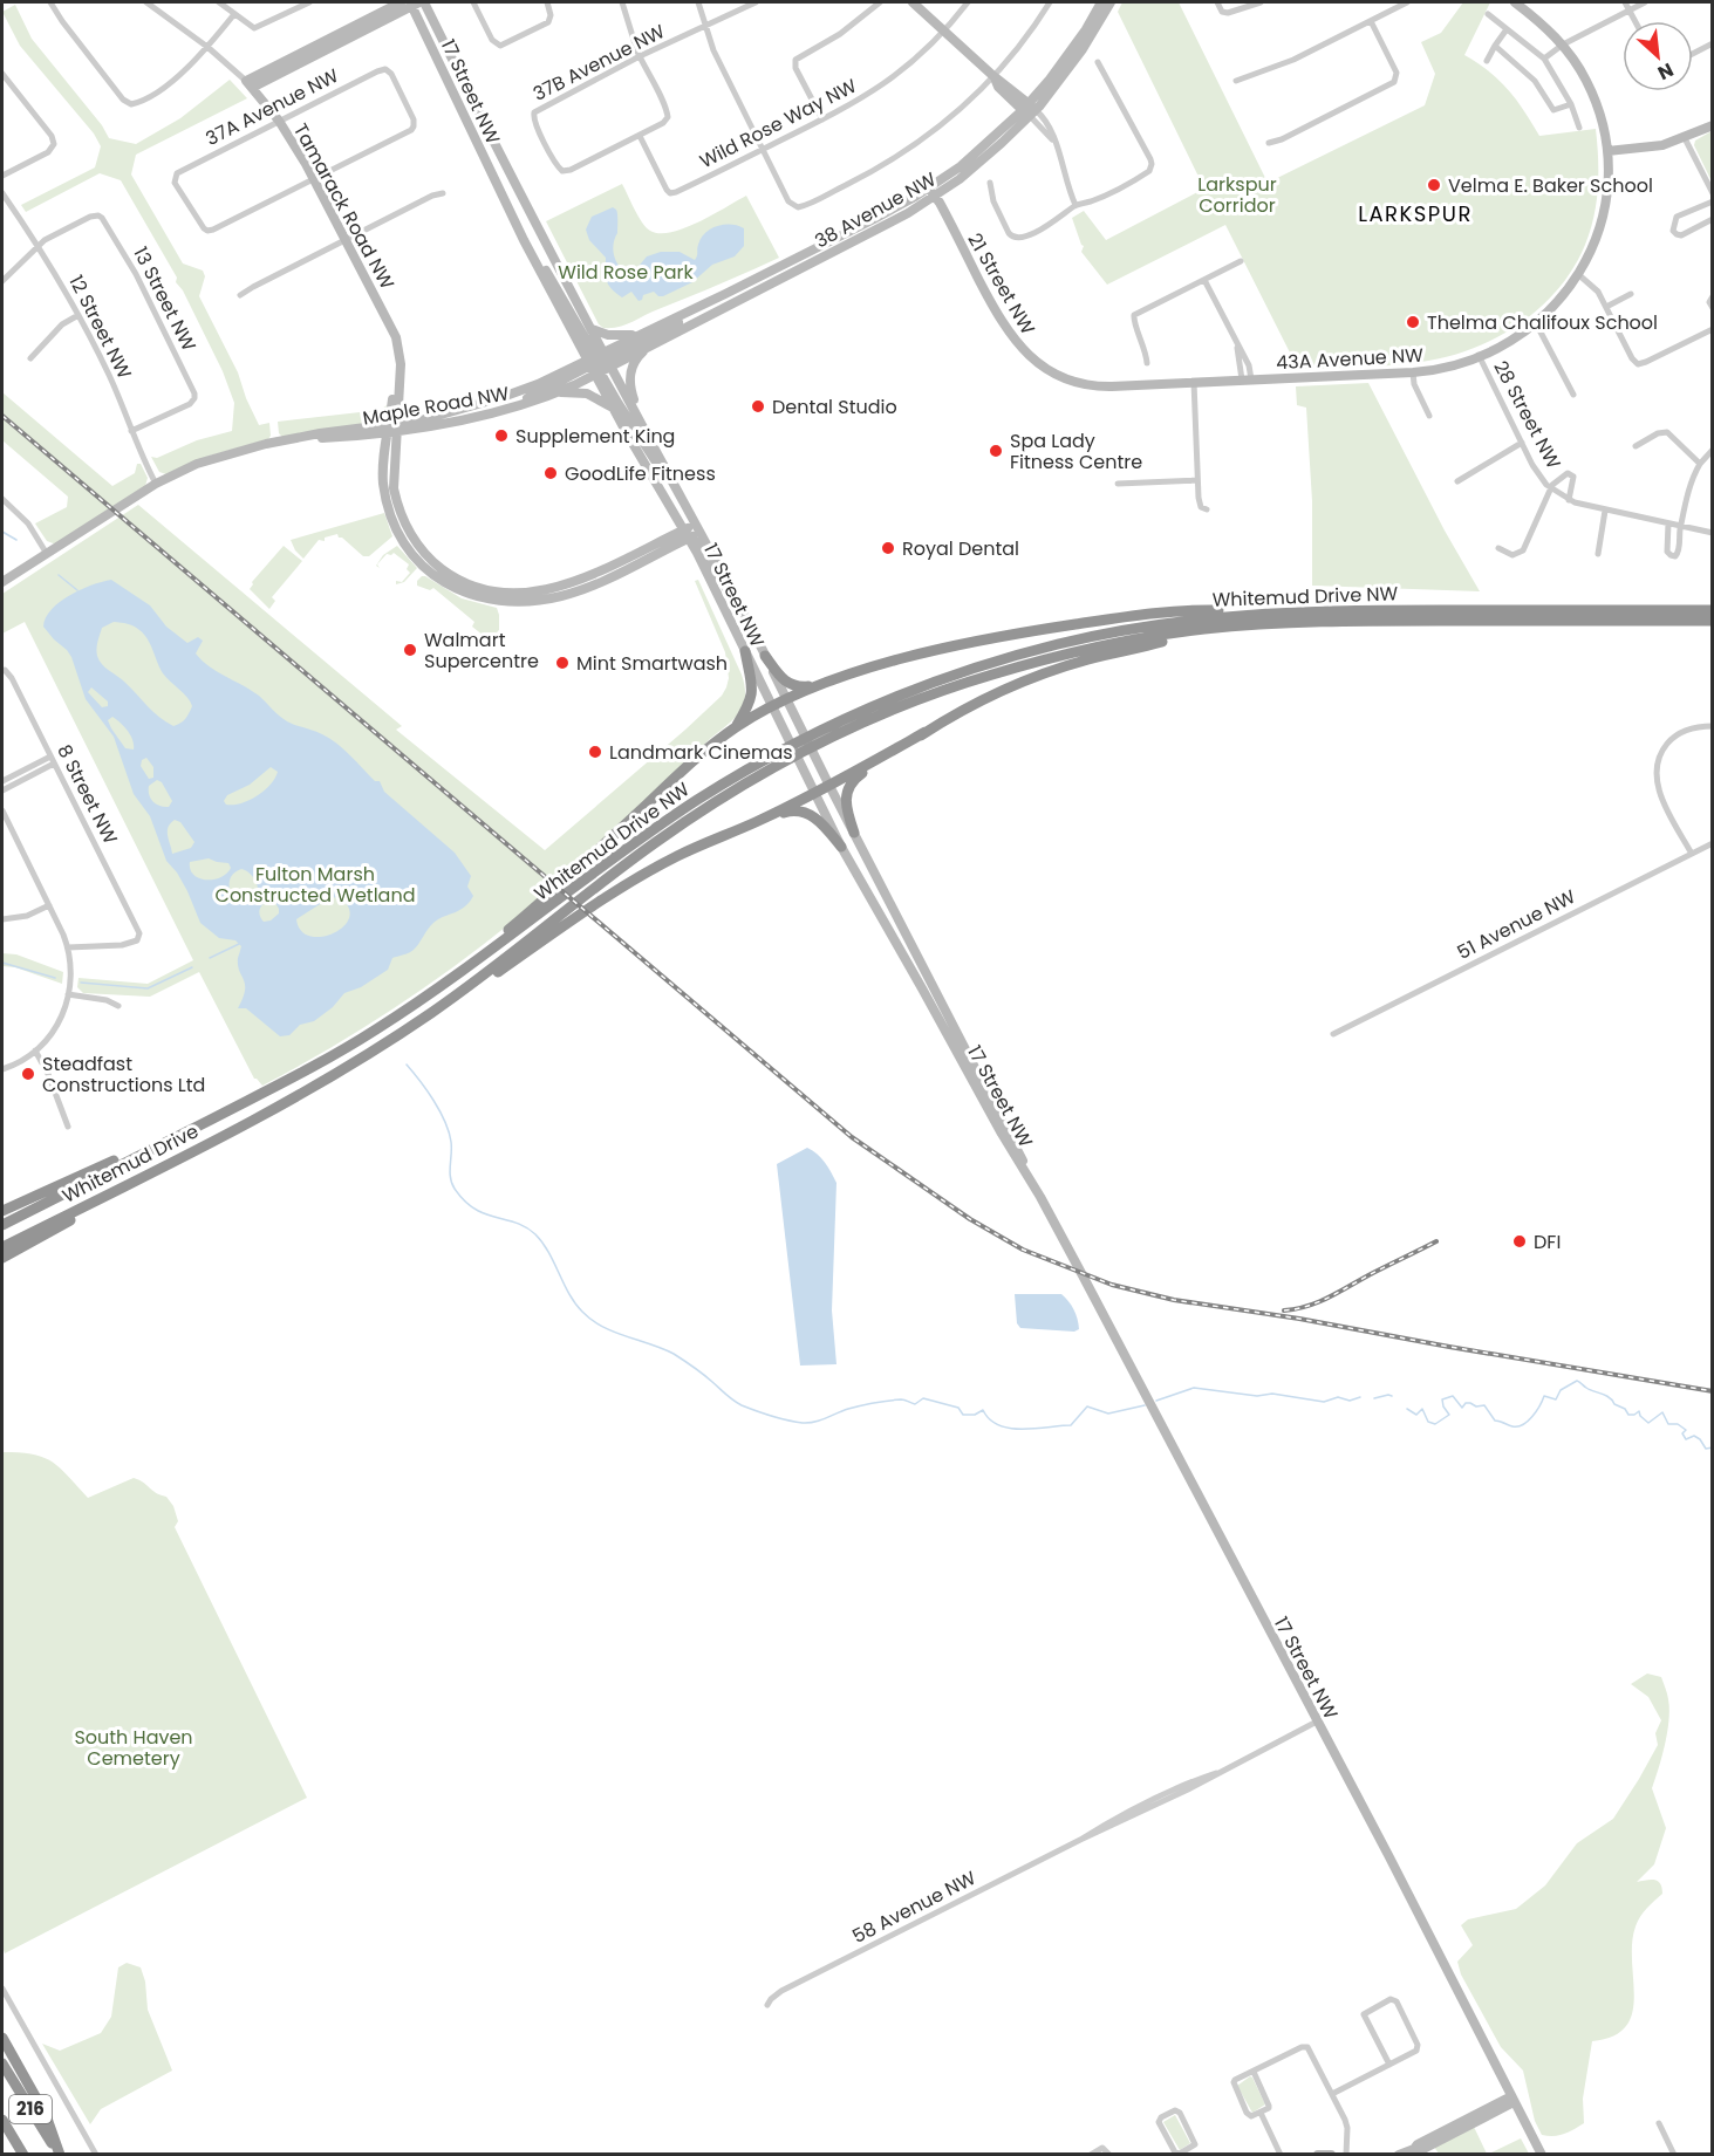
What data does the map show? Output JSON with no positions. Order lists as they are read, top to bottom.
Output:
{
  "streets": {
    "highway": ["Whitemud Drive NW", "Whitemud Drive", "216"],
    "main road": [
      "17 Street NW",
      "Tamarack Road NW",
      "38 Avenue NW",
      "21 Street NW",
      "43A Avenue NW",
      "Maple Road NW"
    ],
    "street": [
      "37B Avenue NW",
      "37A Avenue NW",
      "Wild Rose Way NW",
      "13 Street NW",
      "12 Street NW",
      "28 Street NW",
      "8 Street NW",
      "51 Avenue NW",
      "58 Avenue NW"
    ]
  },
  "crossings": [
    ["37B Avenue NW", "Wild Rose Way NW"],
    ["17 Street NW", "Tamarack Road NW"],
    ["17 Street NW", "38 Avenue NW"],
    ["17 Street NW", "Maple Road NW"],
    ["17 Street NW", "58 Avenue NW"],
    ["37A Avenue NW", "Tamarack Road NW"],
    ["Tamarack Road NW", "Maple Road NW"],
    ["38 Avenue NW", "21 Street NW"],
    ["38 Avenue NW", "Maple Road NW"],
    ["21 Street NW", "43A Avenue NW"],
    ["13 Street NW", "12 Street NW"],
    ["12 Street NW", "Maple Road NW"],
    ["43A Avenue NW", "28 Street NW"],
    ["Whitemud Drive NW", "Whitemud Drive"]
  ],
  "districts": ["LARKSPUR"],
  "parks": [
    "Larkspur Corridor",
    "Wild Rose Park",
    "Fulton Marsh Constructed Wetland",
    "South Haven Cemetery"
  ],
  "places": [
    "Velma E. Baker School",
    "Thelma Chalifoux School",
    "Dental Studio",
    "Supplement King",
    "Spa Lady Fitness Centre",
    "GoodLife Fitness",
    "Royal Dental",
    "Walmart Supercentre",
    "Mint Smartwash",
    "Landmark Cinemas",
    "Steadfast Constructions Ltd",
    "DFI"
  ],
  "north": "bottom right"
}
